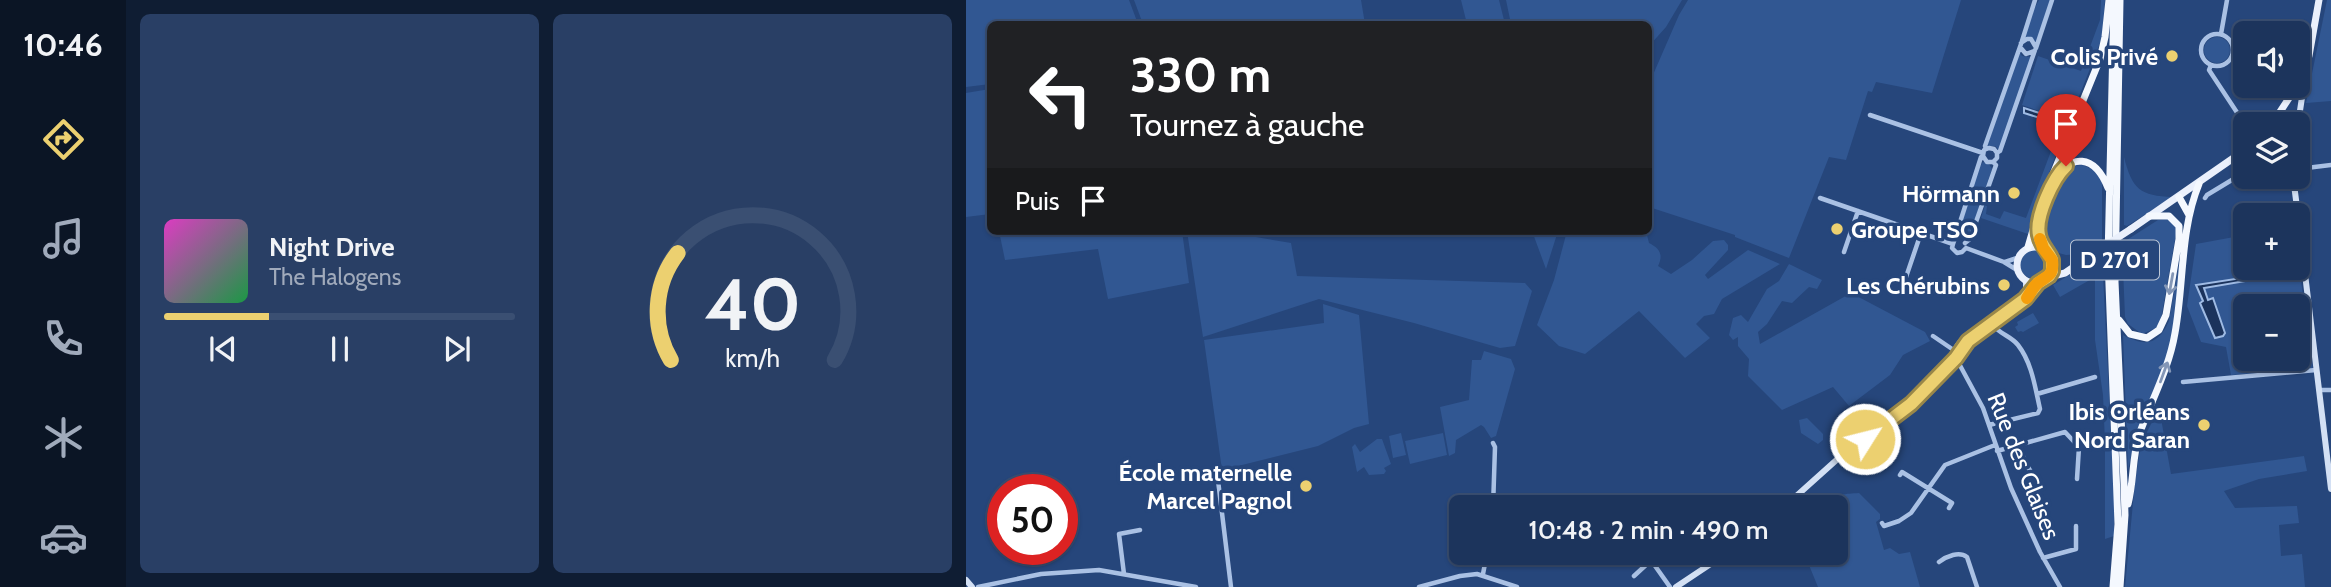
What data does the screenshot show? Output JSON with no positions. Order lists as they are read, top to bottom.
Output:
{
  "streets": {
    "highway": ["D 2701"],
    "street": ["Rue des Glaises"]
  },
  "places": [
    "Colis Privé",
    "Hörmann",
    "Groupe TSO",
    "Les Chérubins",
    "Ibis Orléans Nord Saran",
    "École maternelle Marcel Pagnol"
  ],
  "page": {
    "tabs": "10:46",
    "map_buttons": ["+", "−"],
    "turn": ["330 m", "Tournez à gauche"],
    "then": "Puis",
    "song": ["Night Drive", "The Halogens"],
    "limit": "50",
    "trip": "10:48 · 2 min · 490 m",
    "gauge": ["40", "km/h"]
  }
}
